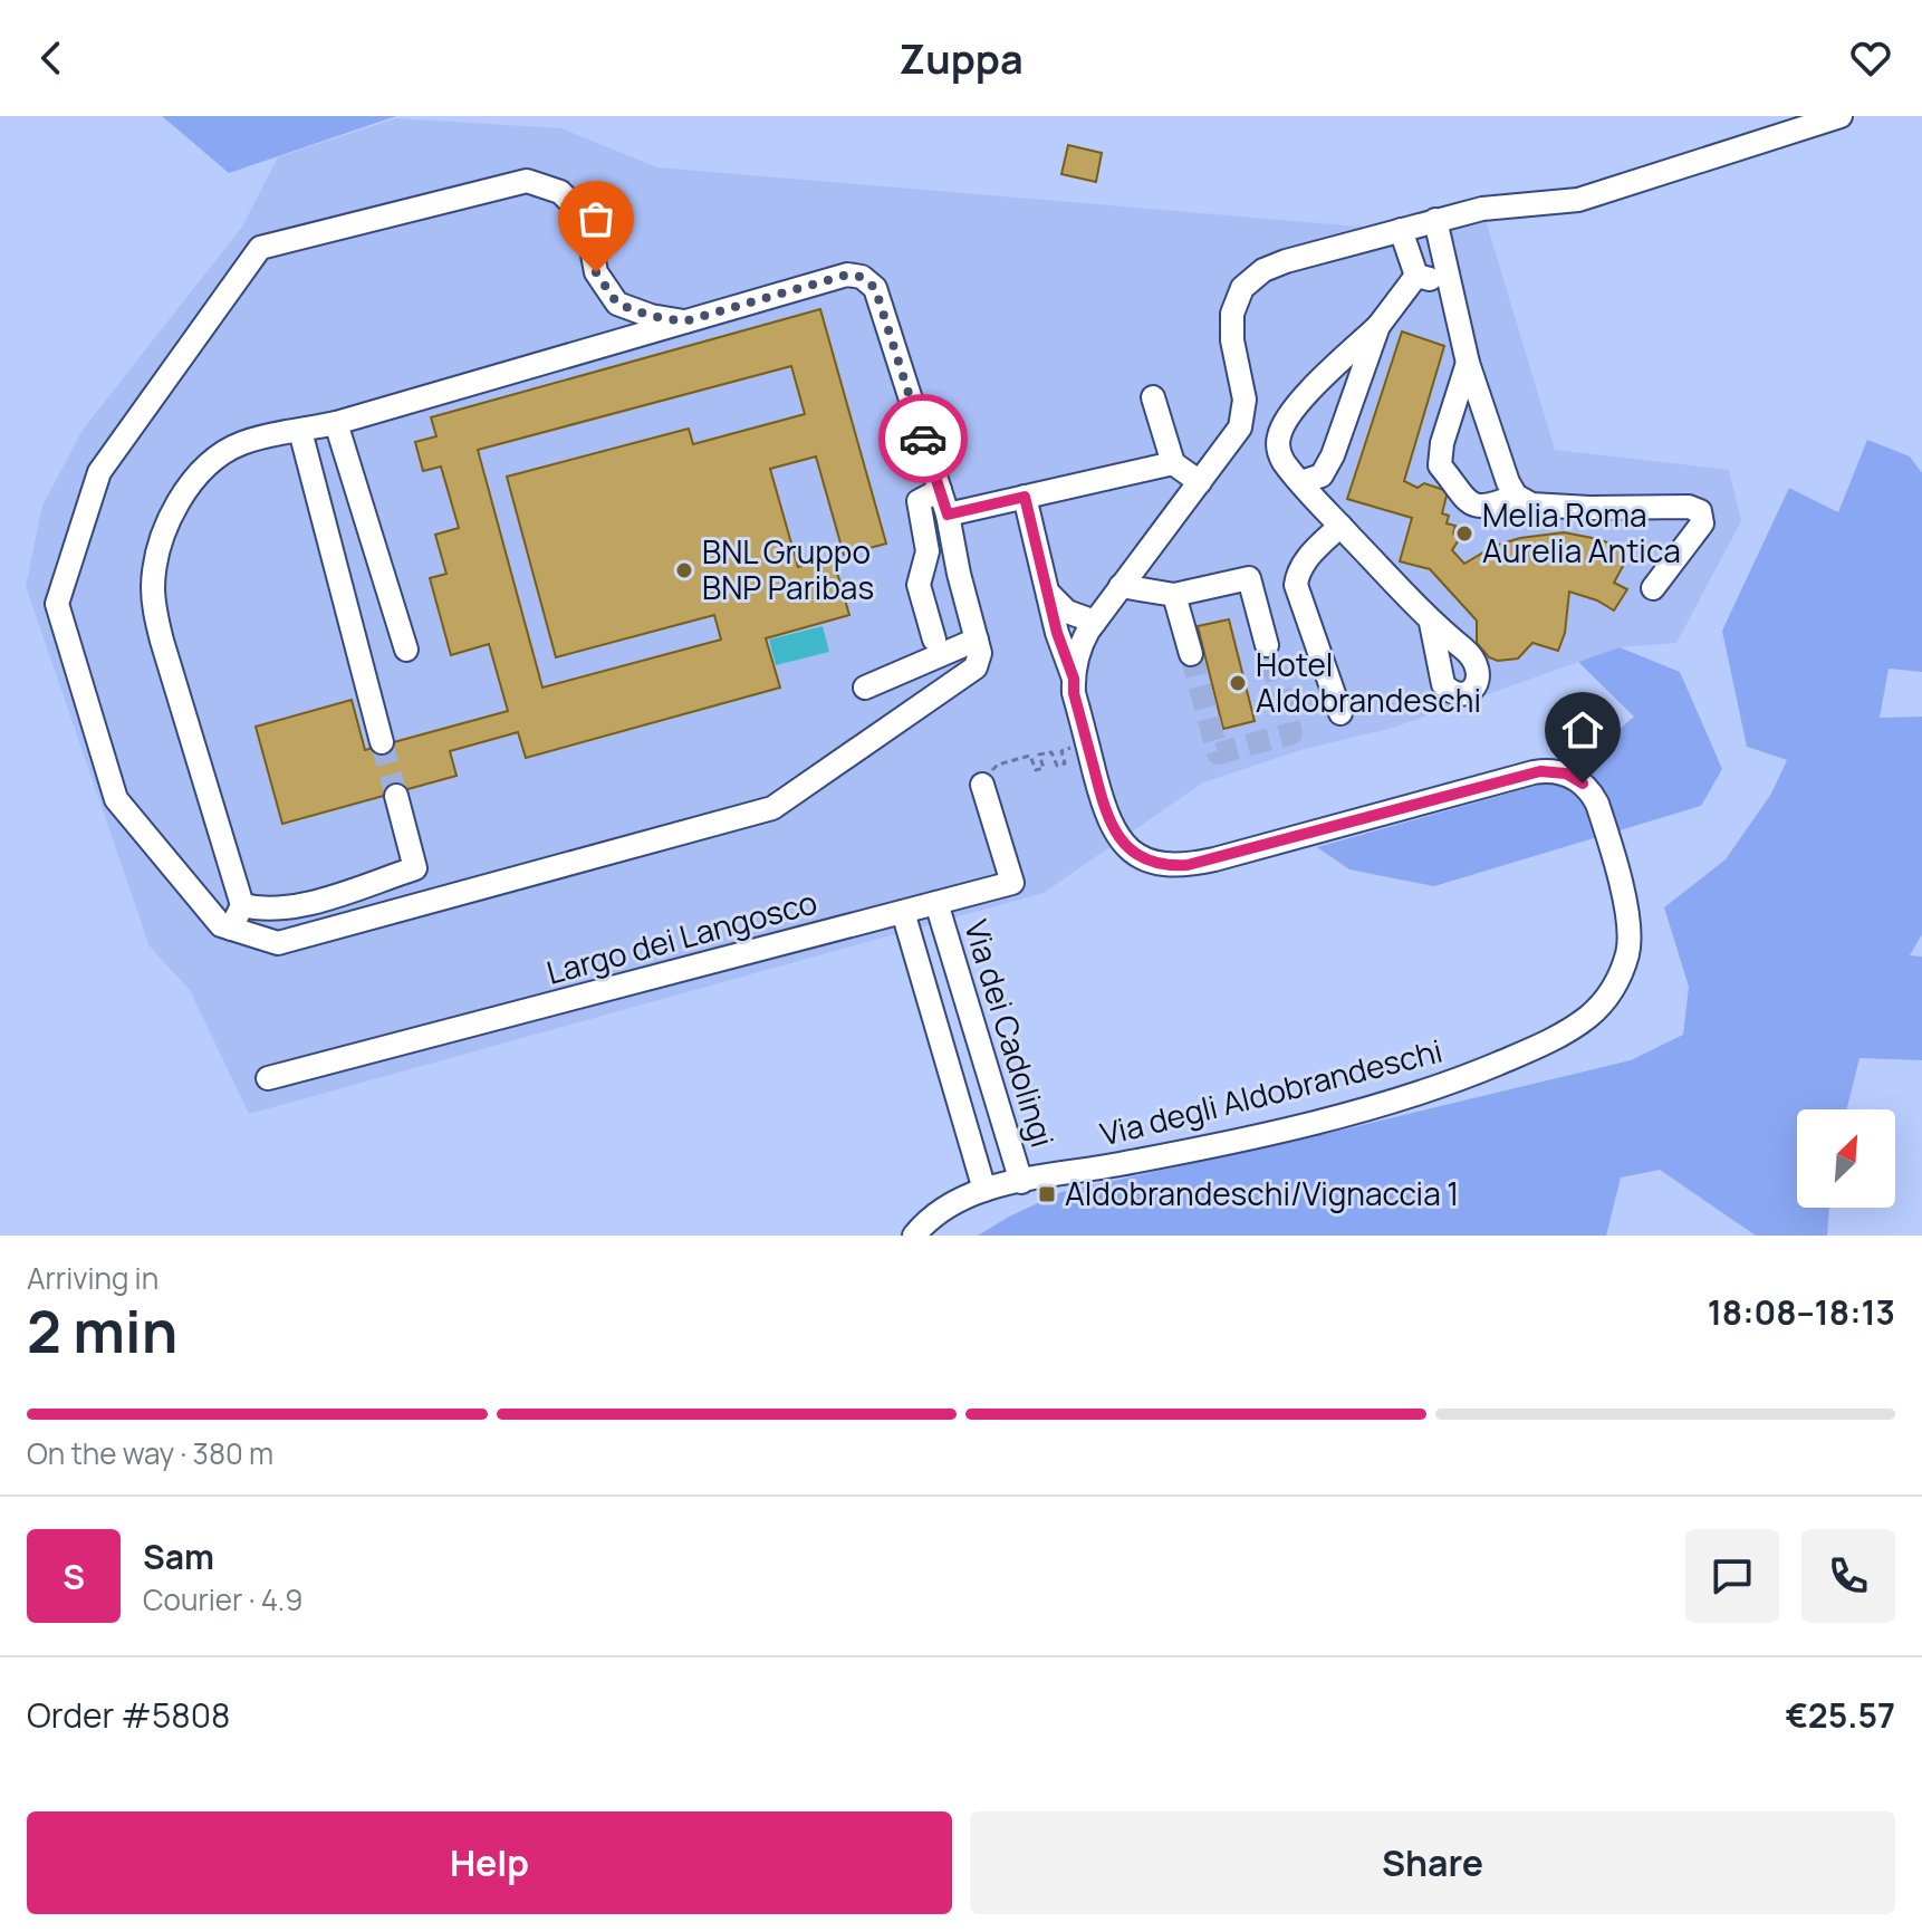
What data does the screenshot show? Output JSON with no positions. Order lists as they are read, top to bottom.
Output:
{
  "streets": {
    "street": ["Largo dei Langosco", "Via dei Cadolingi", "Via degli Aldobrandeschi"]
  },
  "crossings": [
    ["Largo dei Langosco", "Via dei Cadolingi"],
    ["Via dei Cadolingi", "Via degli Aldobrandeschi"]
  ],
  "places": {
    "other": ["Melia Roma Aurelia Antica", "BNL Gruppo BNP Paribas", "Hotel Aldobrandeschi"],
    "transit": ["Aldobrandeschi/Vignaccia 1"]
  },
  "north": "top right",
  "page": {
    "header": "Zuppa",
    "heading": ["2 min", "Arriving in", "18:08–18:13"],
    "panel": [
      "Sam",
      "Courier · 4.9",
      "Order #5808",
      "€25.57"
    ],
    "bar": "On the way · 380 m",
    "round": "S",
    "buttons": ["Help", "Share"]
  }
}
